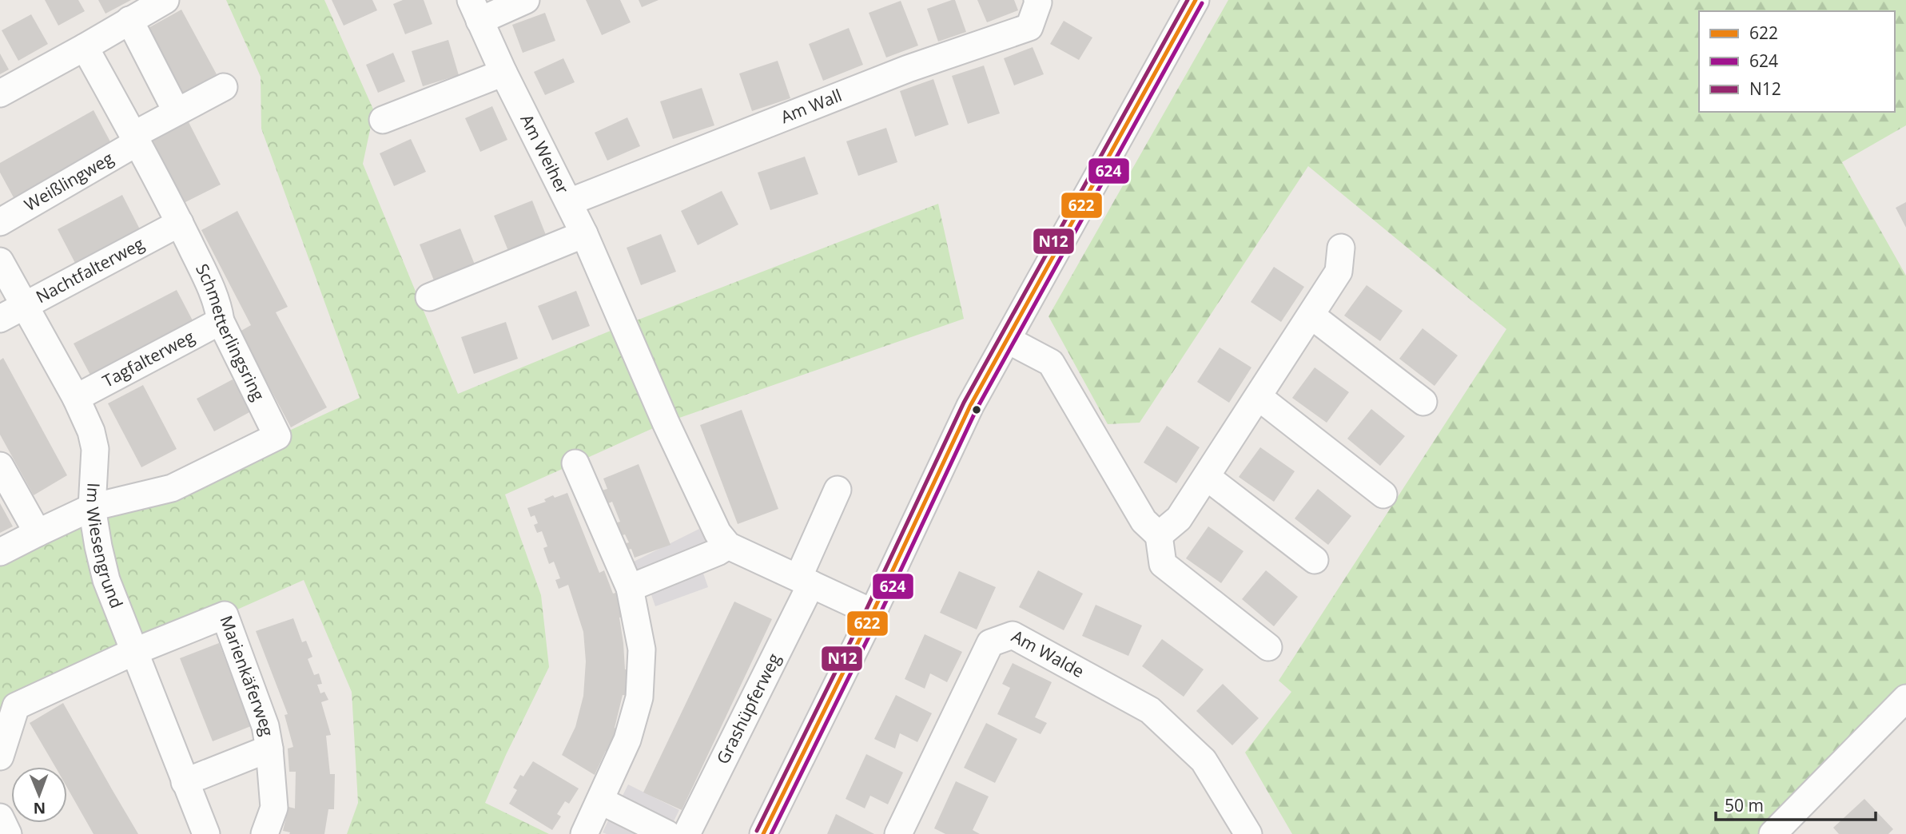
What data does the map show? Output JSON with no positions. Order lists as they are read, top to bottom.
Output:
{
  "streets": {
    "street": [
      "Am Wall",
      "Am Weiher",
      "Weißlingweg",
      "Nachtfalterweg",
      "Schmetterlingsring",
      "Tagfalterweg",
      "Im Wiesengrund",
      "Am Walde",
      "Marienkäferweg",
      "Grashüpferweg"
    ]
  },
  "crossings": [
    ["Am Wall", "Am Weiher"],
    ["Weißlingweg", "Schmetterlingsring"],
    ["Nachtfalterweg", "Schmetterlingsring"],
    ["Nachtfalterweg", "Im Wiesengrund"],
    ["Schmetterlingsring", "Tagfalterweg"],
    ["Schmetterlingsring", "Im Wiesengrund"],
    ["Tagfalterweg", "Im Wiesengrund"],
    ["Im Wiesengrund", "Marienkäferweg"]
  ],
  "lines": ["transit line 622", "transit line N12", "transit line 624"],
  "legend": ["622", "624", "N12"],
  "scale_bar": "50 m",
  "north": "bottom"
}
